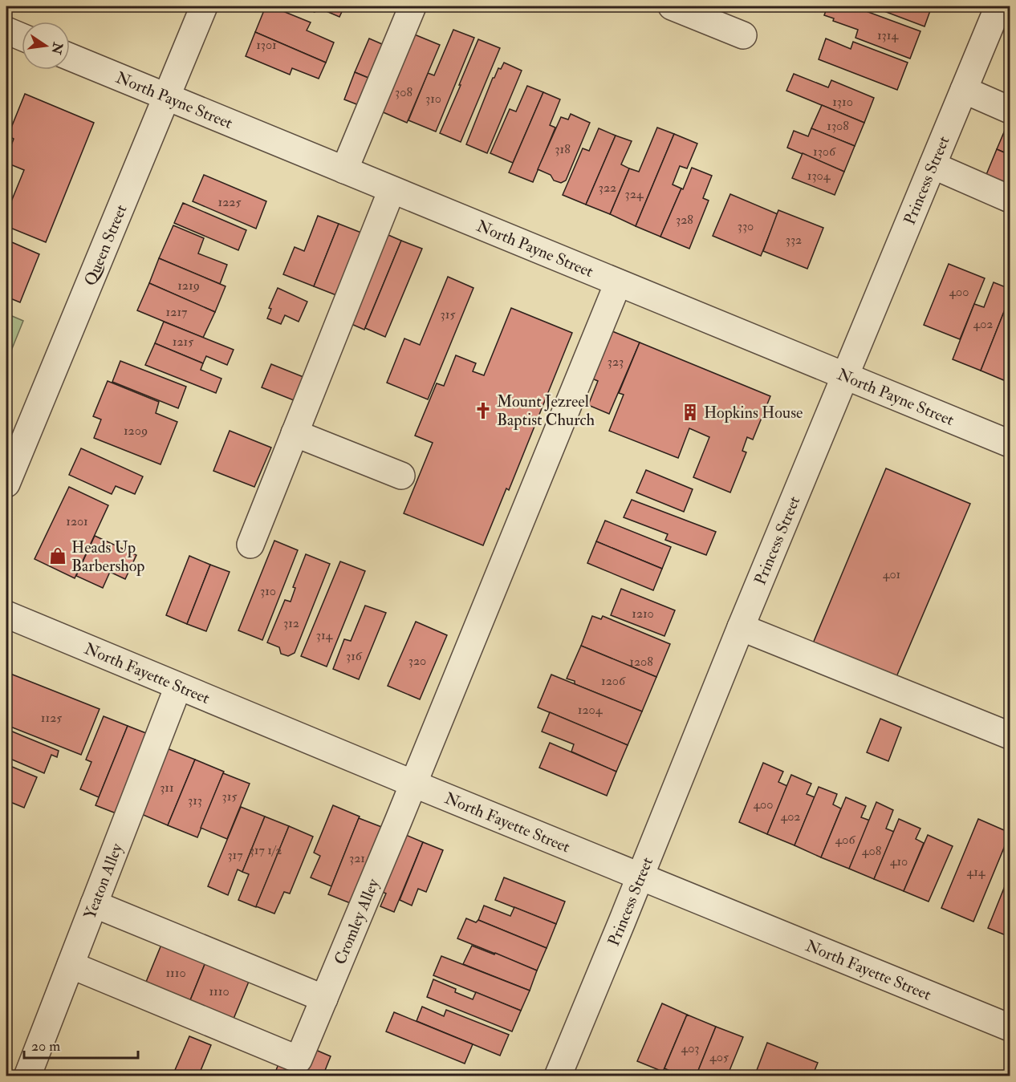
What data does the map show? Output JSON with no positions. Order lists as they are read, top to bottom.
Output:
{
  "streets": {
    "street": [
      "North Payne Street",
      "Princess Street",
      "Queen Street",
      "North Fayette Street",
      "Yeaton Alley",
      "Cromley Alley"
    ]
  },
  "crossings": [
    ["North Payne Street", "Princess Street"],
    ["North Payne Street", "Queen Street"],
    ["North Payne Street", "Cromley Alley"],
    ["Princess Street", "North Fayette Street"],
    ["North Fayette Street", "Yeaton Alley"],
    ["North Fayette Street", "Cromley Alley"],
    ["Yeaton Alley", "Cromley Alley"]
  ],
  "places": {
    "church": ["Mount Jezreel Baptist Church"],
    "building": ["Hopkins House"],
    "shop": ["Heads Up Barbershop"]
  },
  "house_numbers": [
    "1314",
    "1301",
    "308",
    "310",
    "1310",
    "1308",
    "318",
    "1306",
    "1304",
    "322",
    "324",
    "1225",
    "328",
    "330",
    "332",
    "1219",
    "400",
    "1217",
    "315",
    "402",
    "1215",
    "323",
    "1209",
    "1201",
    "401",
    "310",
    "1210",
    "312",
    "314",
    "316",
    "320",
    "1208",
    "1206",
    "1204",
    "1125",
    "311",
    "315",
    "313",
    "400",
    "402",
    "406",
    "317 1/2",
    "408",
    "317",
    "321",
    "410",
    "414",
    "1110",
    "1110",
    "403",
    "405"
  ],
  "scale_bar": "20 m",
  "north": "right"
}
